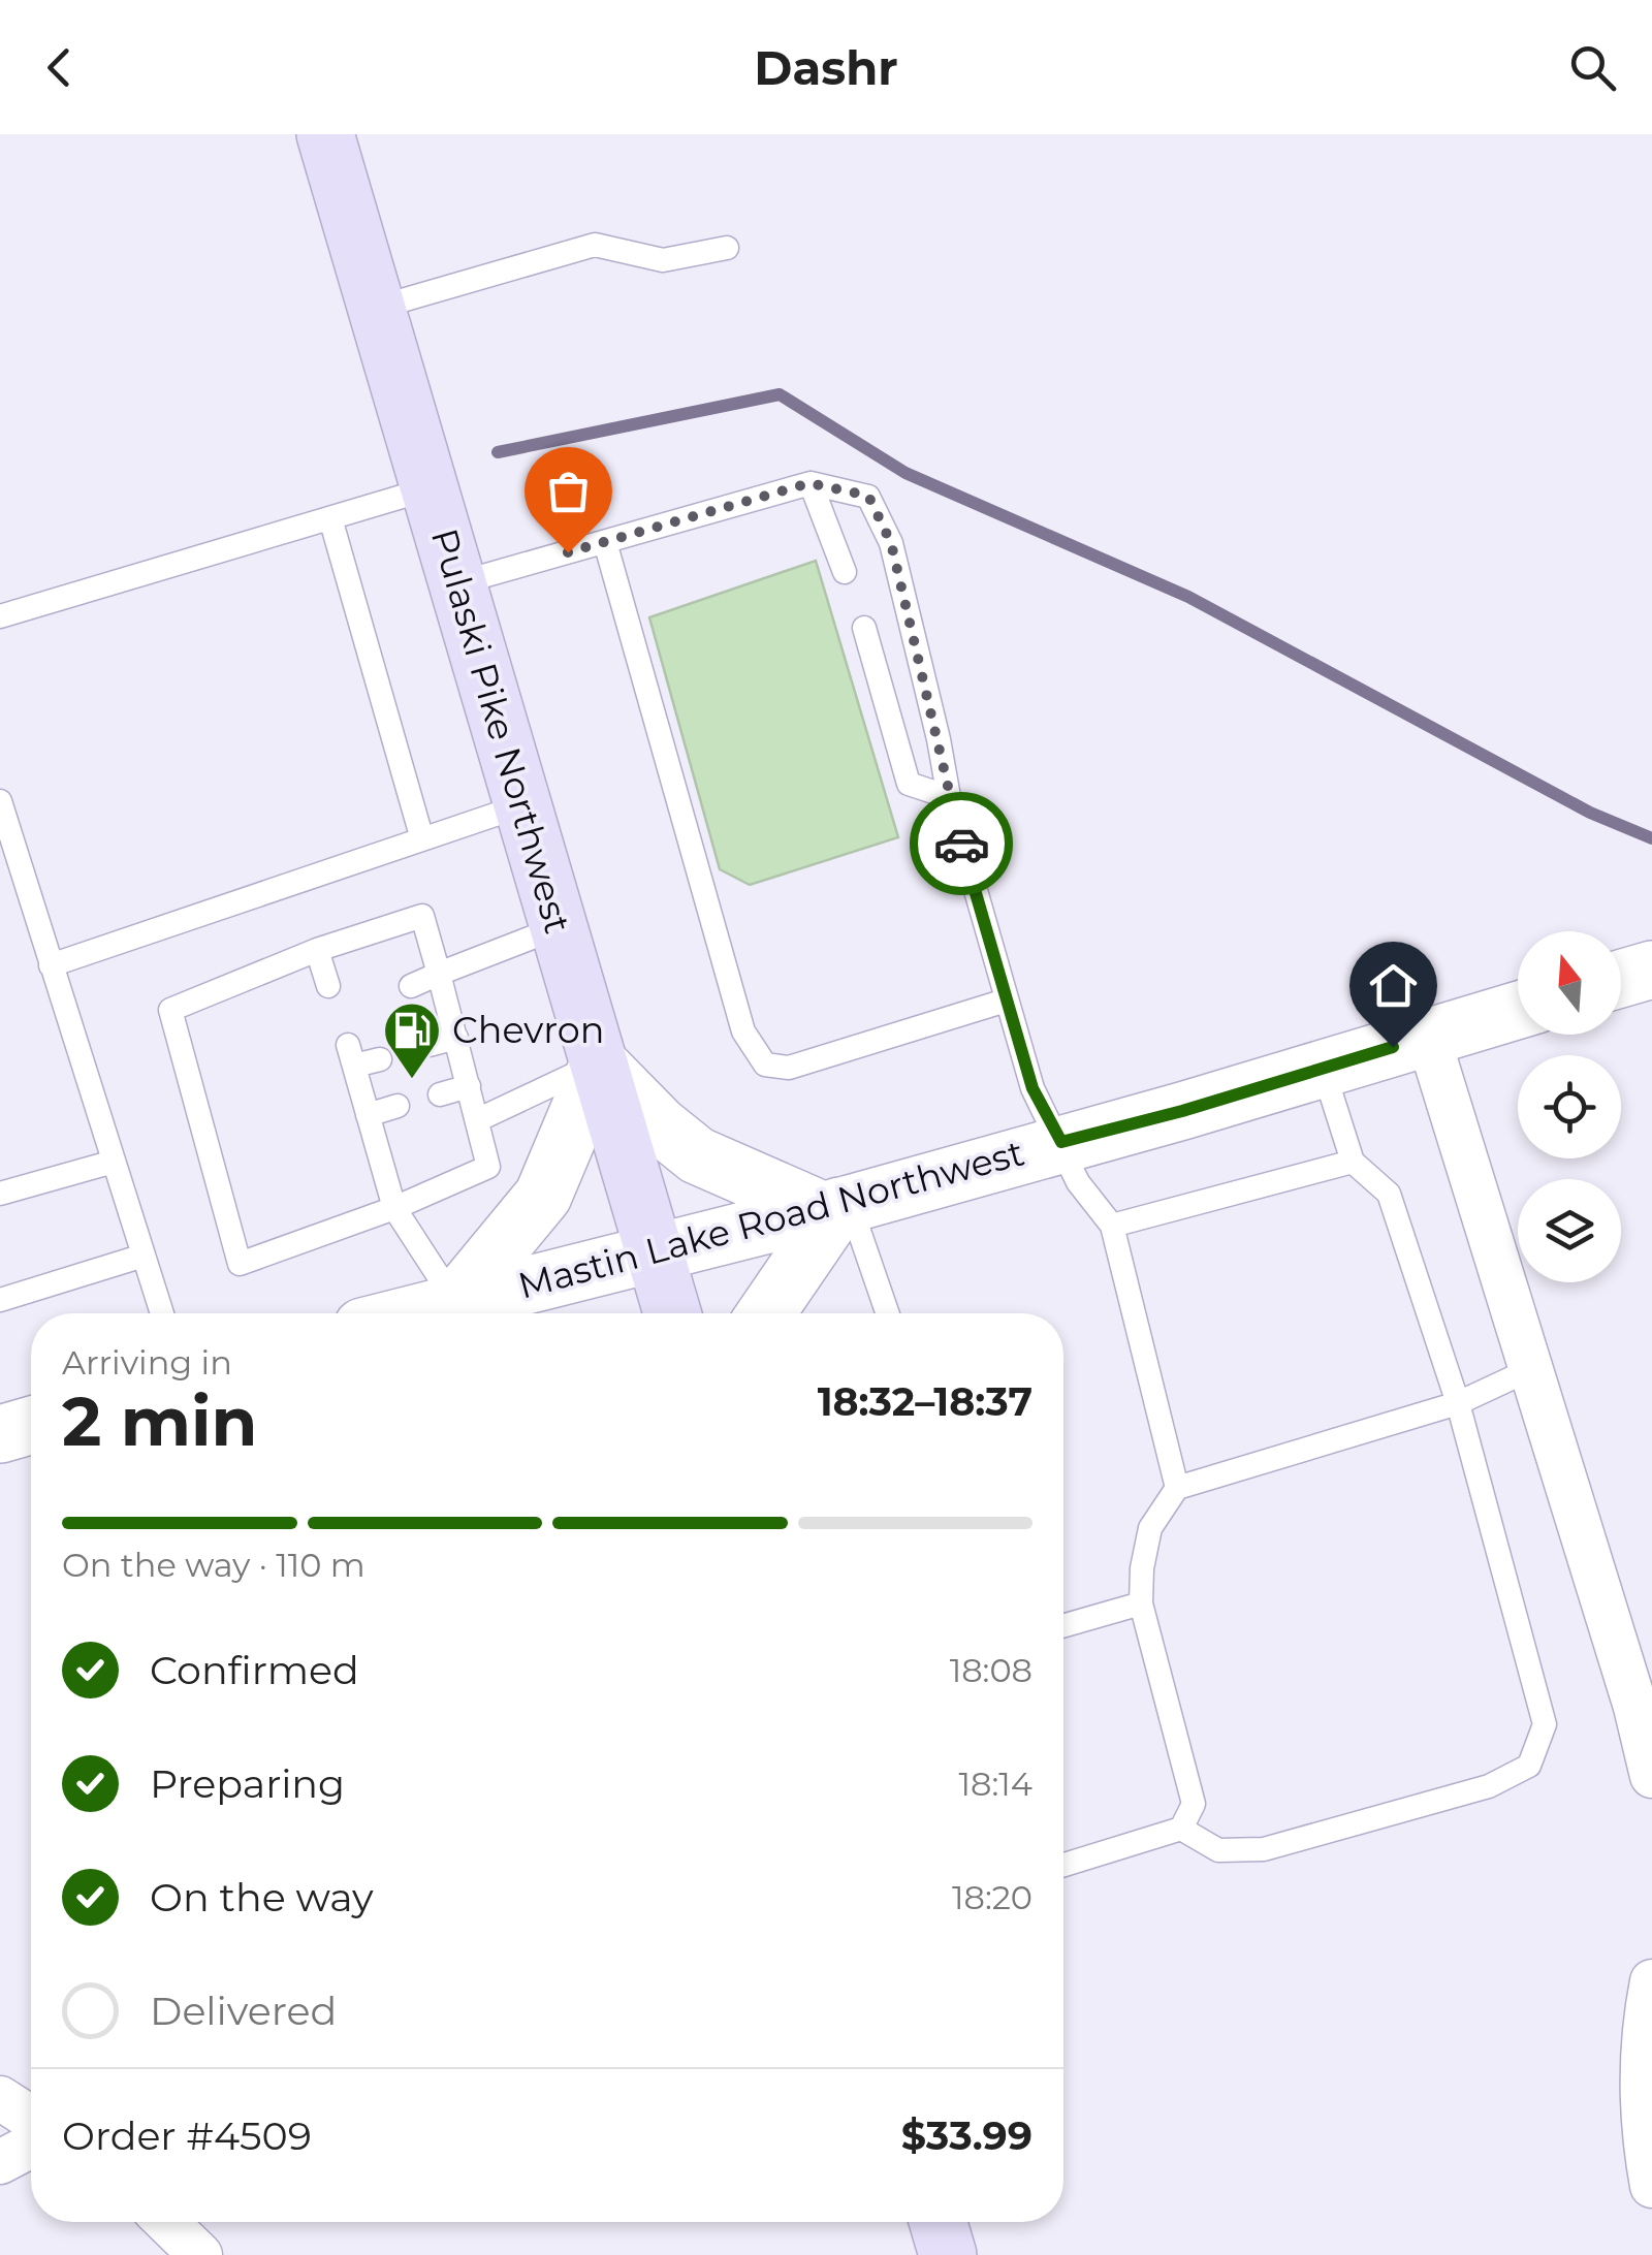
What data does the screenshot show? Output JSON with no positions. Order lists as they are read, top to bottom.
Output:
{
  "streets": {
    "main road": ["Pulaski Pike Northwest"],
    "street": ["Mastin Lake Road Northwest"]
  },
  "crossings": [
    ["Pulaski Pike Northwest", "Mastin Lake Road Northwest"]
  ],
  "places": {
    "fuel station": ["Chevron"]
  },
  "north": "top",
  "page": {
    "header": "Dashr",
    "heading": ["2 min", "Arriving in", "18:32–18:37"],
    "panel": ["Order #4509", "$33.99"],
    "bar": "On the way · 110 m",
    "list": [
      ["Confirmed", "18:08"],
      ["Preparing", "18:14"],
      ["On the way", "18:20"],
      "Delivered"
    ]
  }
}
